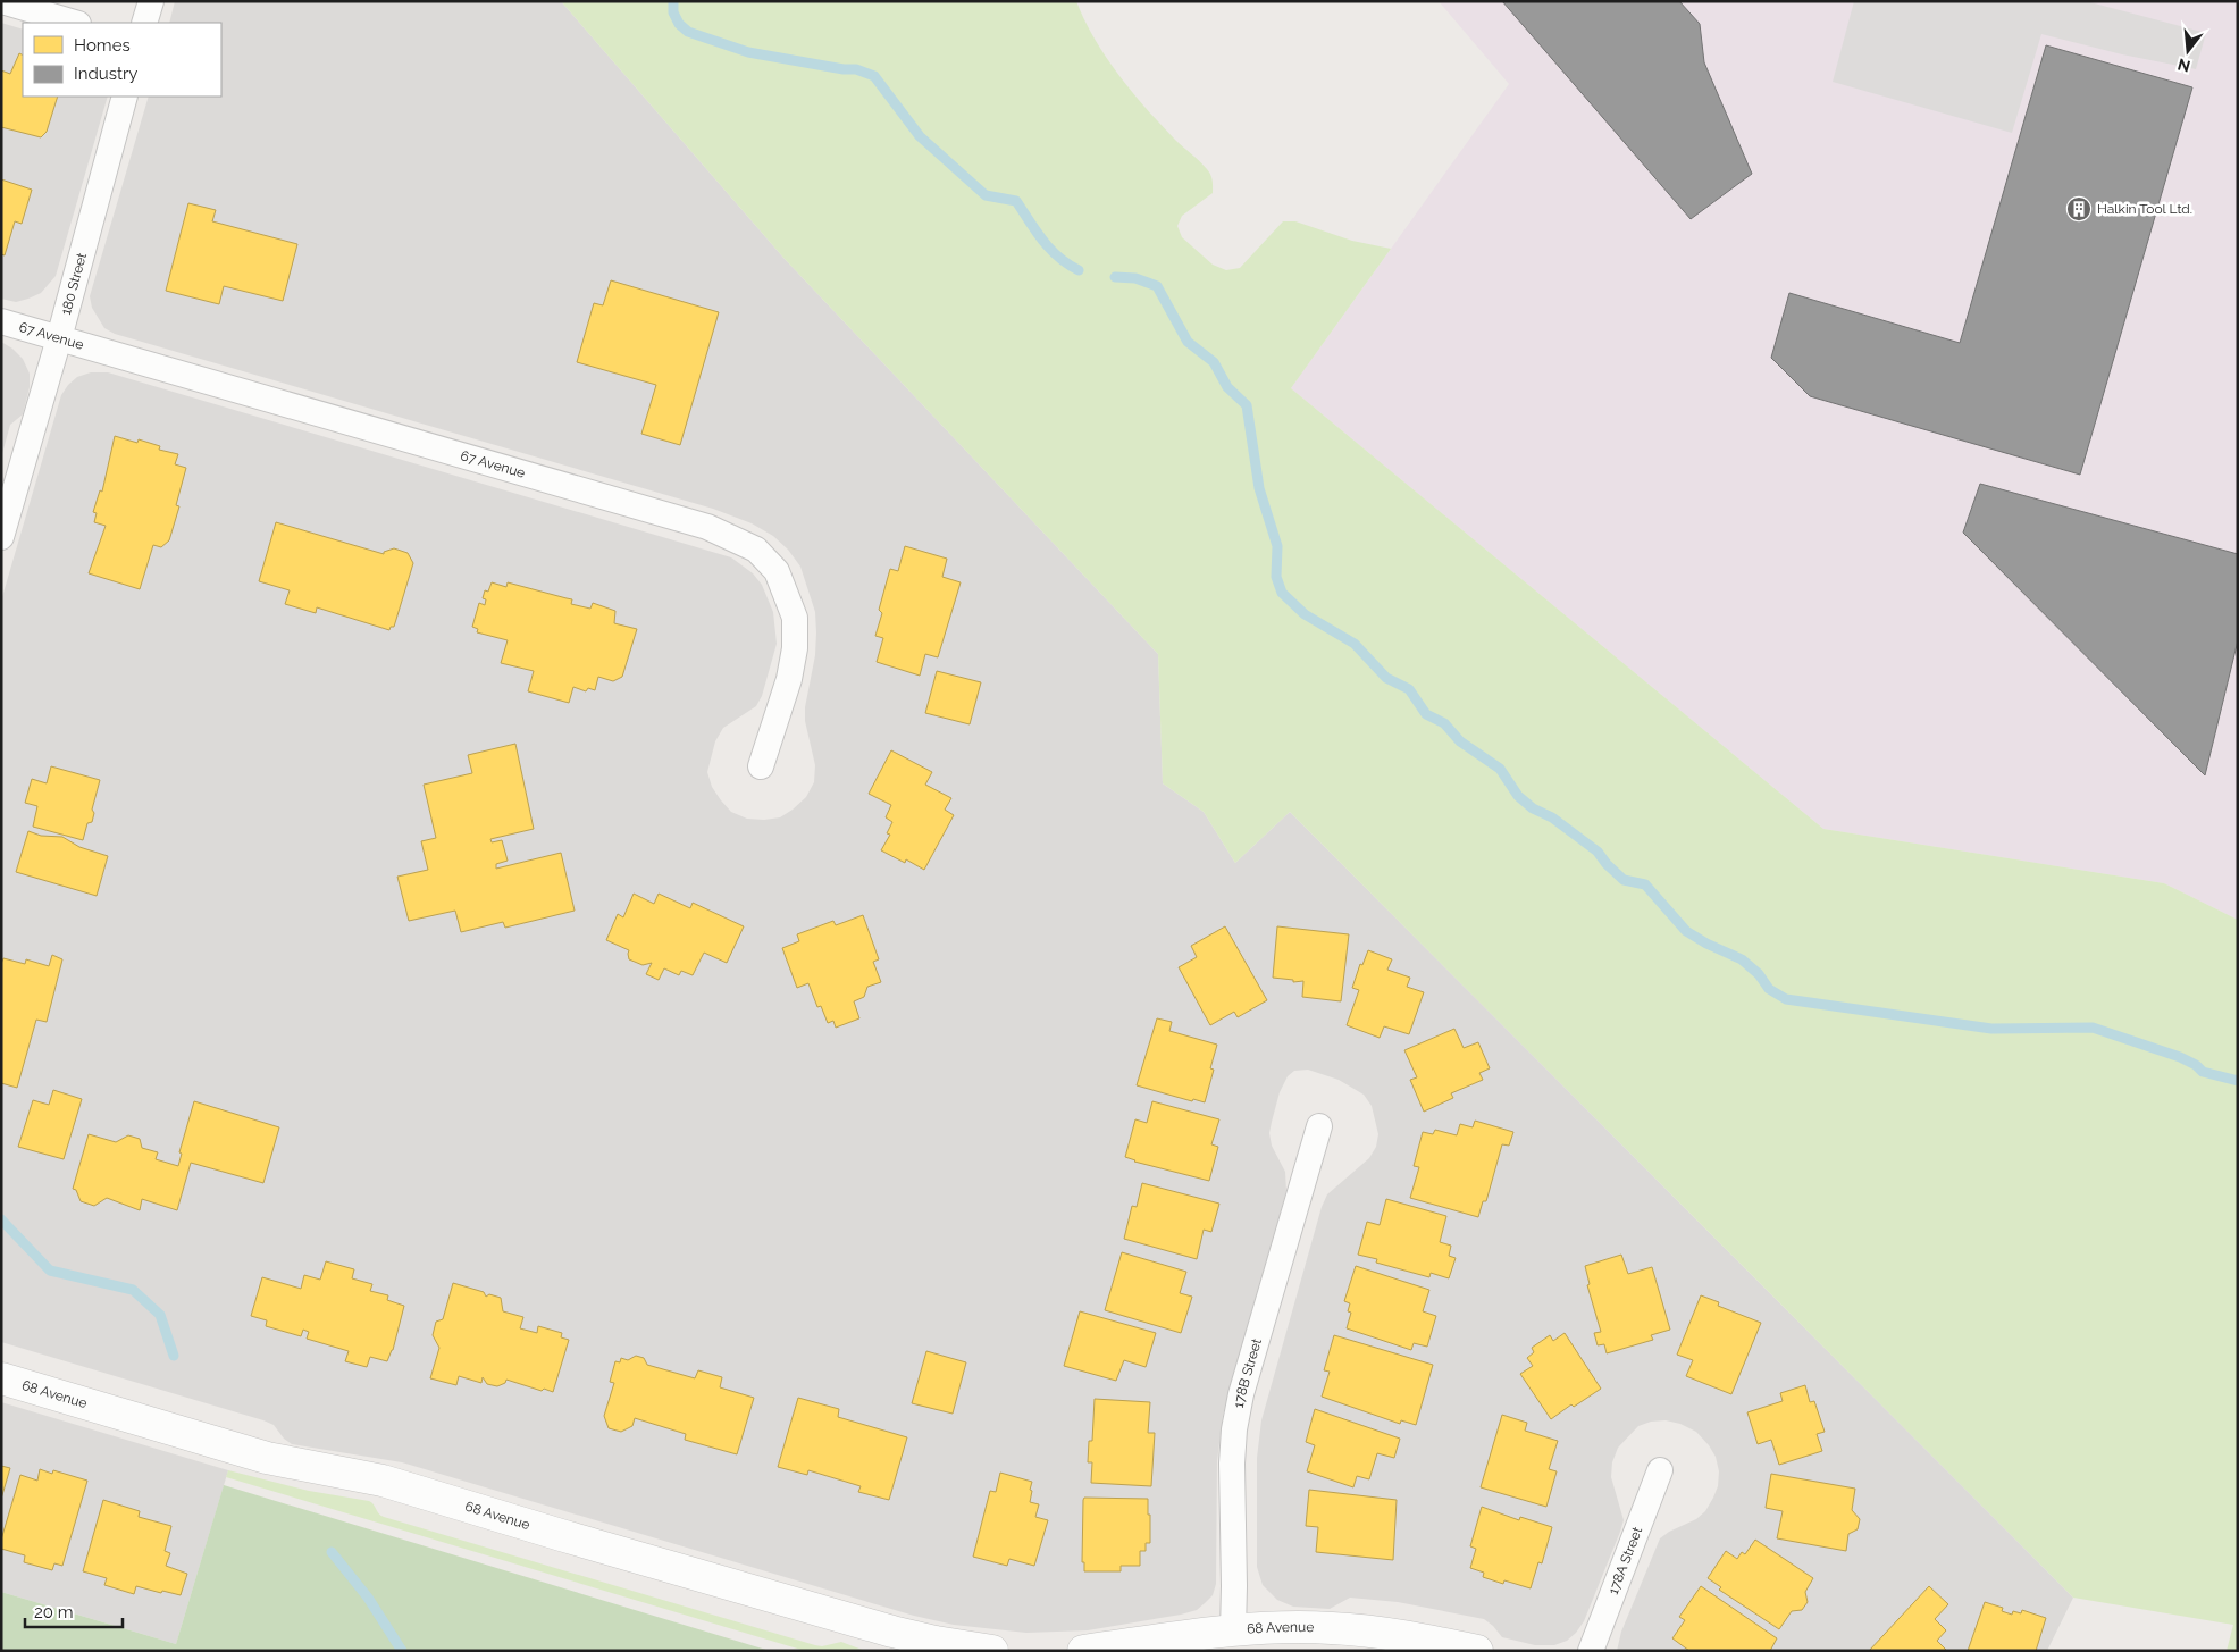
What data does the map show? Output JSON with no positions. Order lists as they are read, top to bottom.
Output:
{
  "streets": {
    "street": [
      "180 Street",
      "67 Avenue",
      "178B Street",
      "68 Avenue",
      "178A Street"
    ]
  },
  "crossings": [
    ["180 Street", "67 Avenue"],
    ["178B Street", "68 Avenue"]
  ],
  "places": {
    "building": ["Halkin Tool Ltd."]
  },
  "legend": ["Homes", "Industry"],
  "scale_bar": "20 m",
  "north": "bottom"
}
